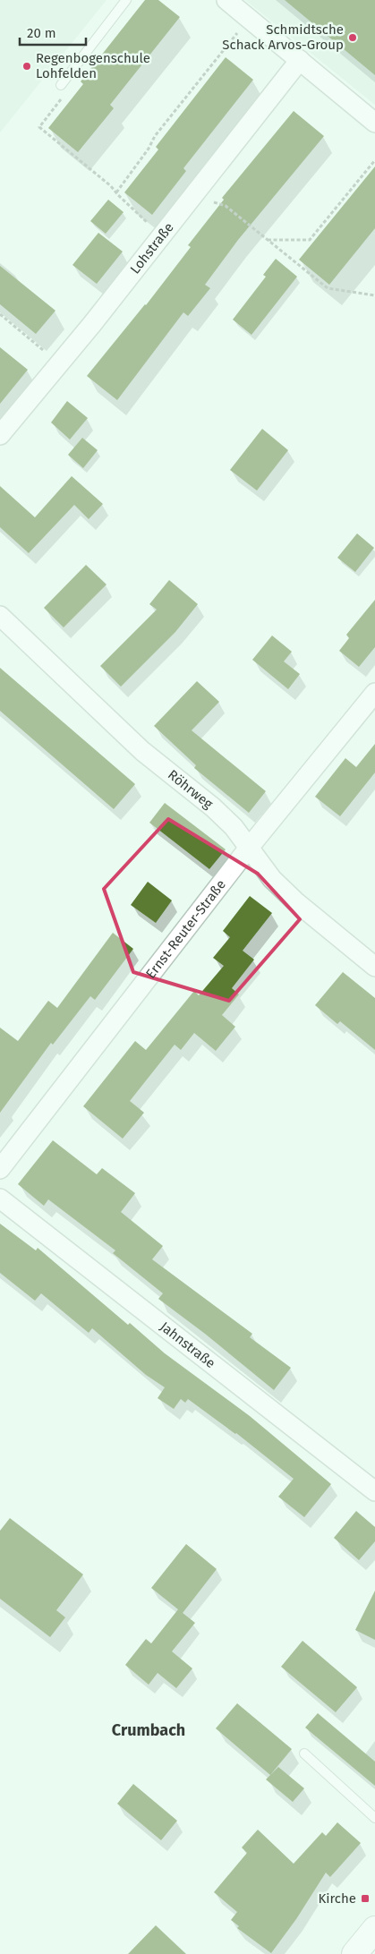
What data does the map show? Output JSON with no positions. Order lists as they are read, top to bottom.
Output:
{
  "streets": {
    "street": [
      "Lohstraße",
      "Röhrweg",
      "Ernst-Reuter-Straße",
      "Jahnstraße"
    ]
  },
  "crossings": [
    ["Röhrweg", "Ernst-Reuter-Straße"]
  ],
  "districts": ["Crumbach"],
  "places": {
    "other": ["Schmidtsche Schack Arvos-Group", "Regenbogenschule Lohfelden"],
    "transit": ["Kirche"]
  },
  "scale_bar": "20 m"
}
